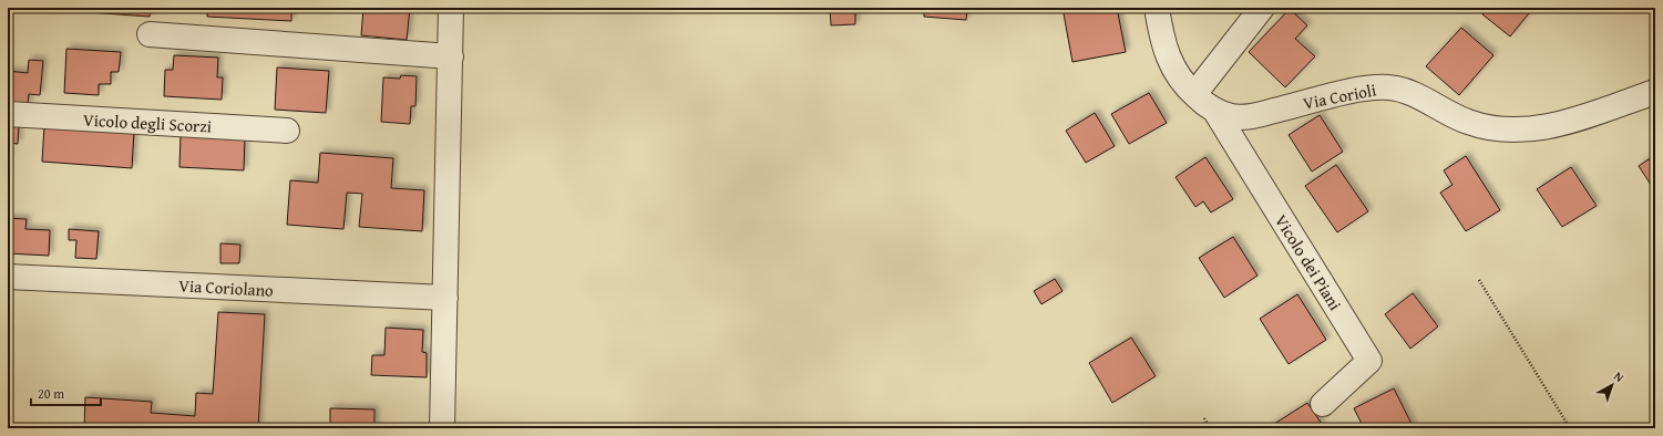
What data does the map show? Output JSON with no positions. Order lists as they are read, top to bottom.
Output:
{
  "streets": {
    "street": [
      "Via Corioli",
      "Vicolo degli Scorzi",
      "Vicolo dei Piani",
      "Via Coriolano"
    ]
  },
  "crossings": [
    ["Via Corioli", "Vicolo dei Piani"]
  ],
  "scale_bar": "20 m",
  "north": "top right"
}
